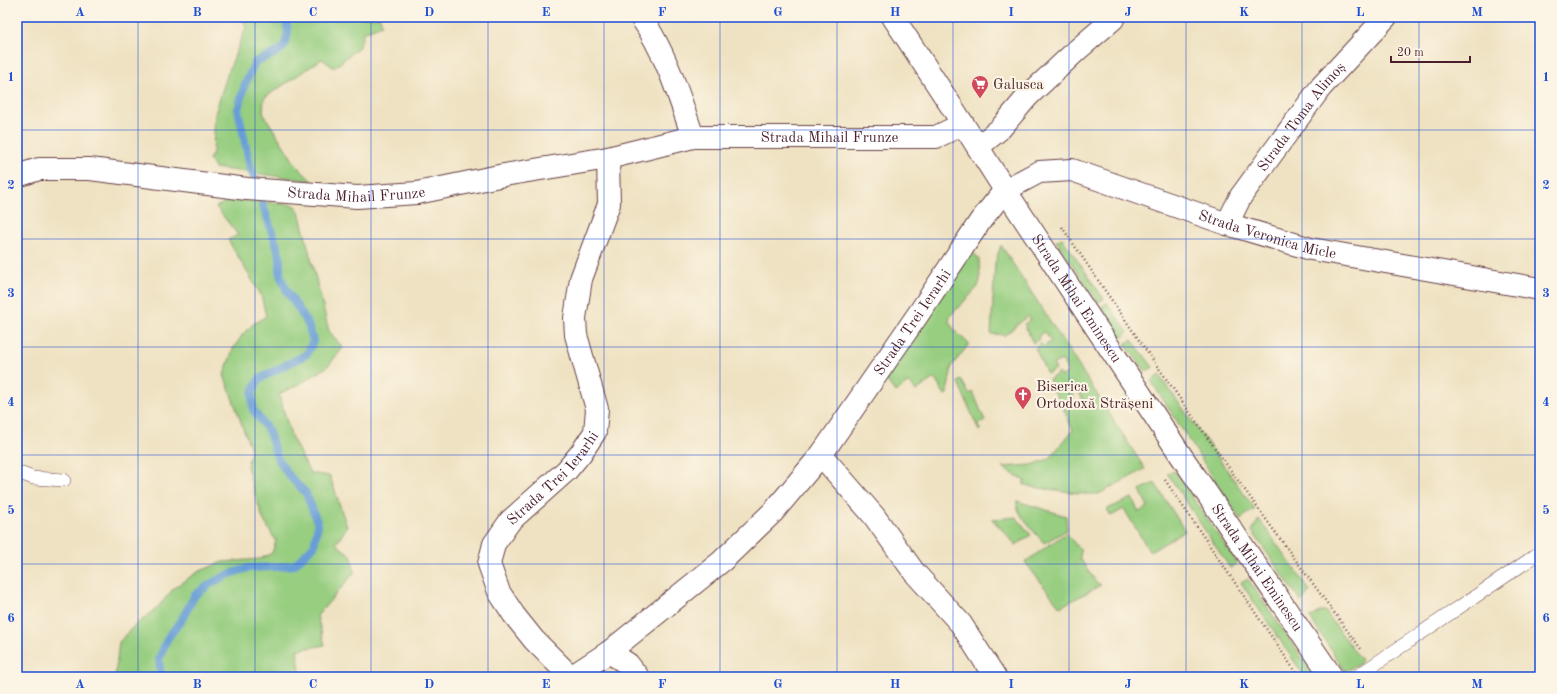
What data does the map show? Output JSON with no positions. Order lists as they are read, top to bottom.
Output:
{
  "streets": {
    "street": [
      "Strada Toma Alimoș",
      "Strada Mihail Frunze",
      "Strada Veronica Micle",
      "Strada Mihai Eminescu",
      "Strada Trei Ierarhi"
    ]
  },
  "crossings": [
    ["Strada Toma Alimoș", "Strada Veronica Micle"],
    ["Strada Mihail Frunze", "Strada Mihai Eminescu"],
    ["Strada Mihail Frunze", "Strada Trei Ierarhi"],
    ["Strada Veronica Micle", "Strada Mihai Eminescu"],
    ["Strada Veronica Micle", "Strada Trei Ierarhi"],
    ["Strada Mihai Eminescu", "Strada Trei Ierarhi"]
  ],
  "places": {
    "supermarket": ["Galusca"],
    "church": ["Biserica Ortodoxă Strășeni"]
  },
  "scale_bar": "20 m",
  "grid": {
    "columns": [
      "A",
      "B",
      "C",
      "D",
      "E",
      "F",
      "G",
      "H",
      "I",
      "J",
      "K",
      "L",
      "M"
    ],
    "rows": [
      "1",
      "2",
      "3",
      "4",
      "5",
      "6"
    ]
  }
}
